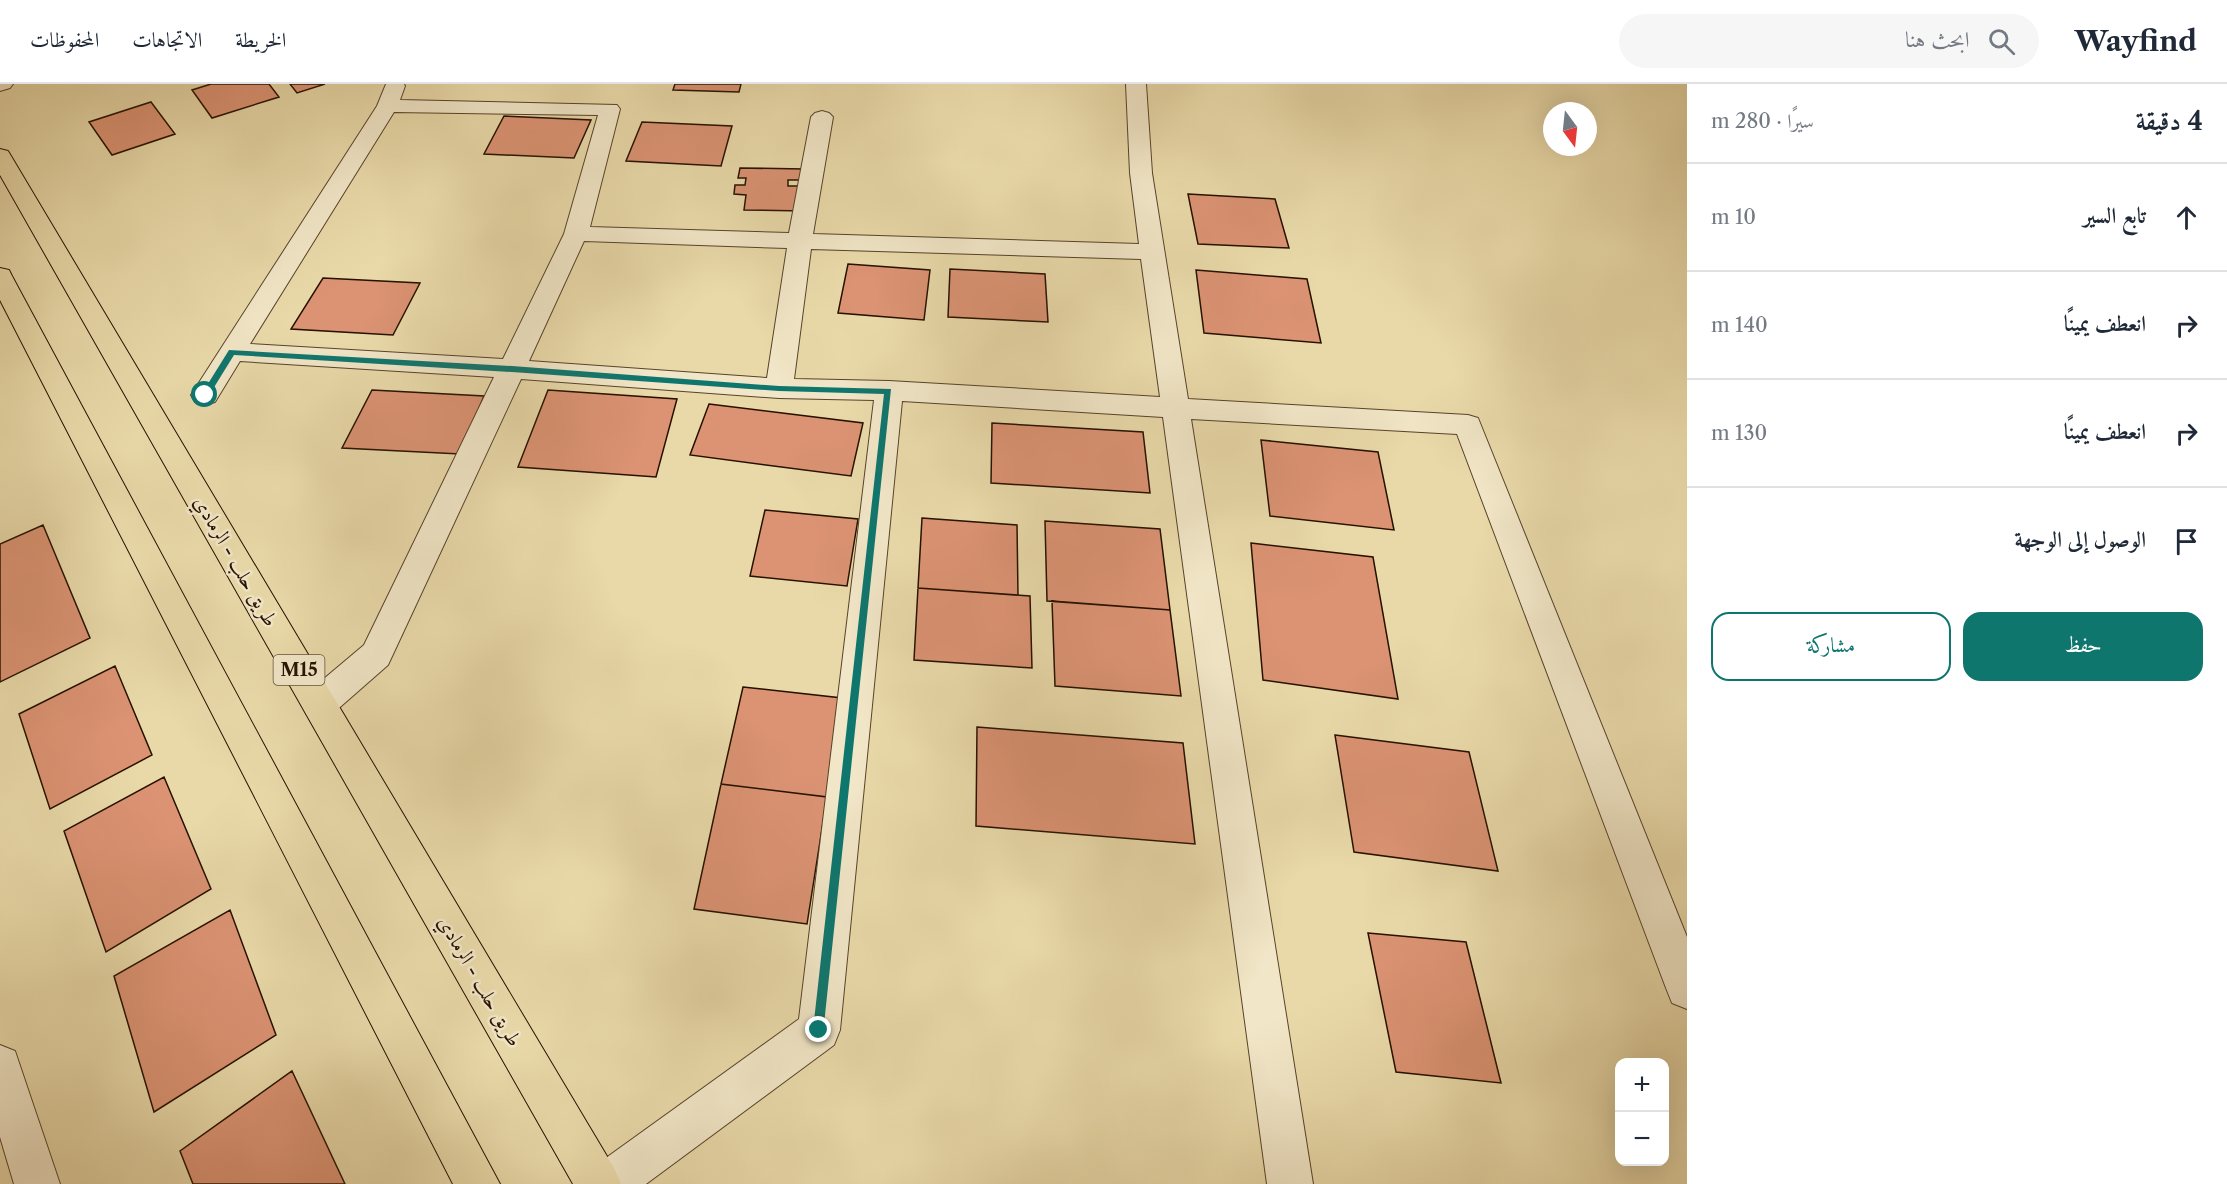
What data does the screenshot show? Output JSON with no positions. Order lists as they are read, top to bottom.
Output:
{
  "streets": {
    "highway": ["طريق حلب - الرمادي", "M15"]
  },
  "north": "bottom",
  "page": {
    "header": "Wayfind",
    "search": "ابحث هنا",
    "nav": ["الخريطة", "الاتجاهات", "المحفوظات"],
    "heading": ["4 دقيقة", "سيرًا · 280 m"],
    "list": [
      ["تابع السير", "10 m"],
      ["انعطف يمينًا", "140 m"],
      ["انعطف يمينًا", "130 m"],
      "الوصول إلى الوجهة"
    ],
    "buttons": ["حفظ", "مشاركة"],
    "map_buttons": ["+", "−"]
  }
}
